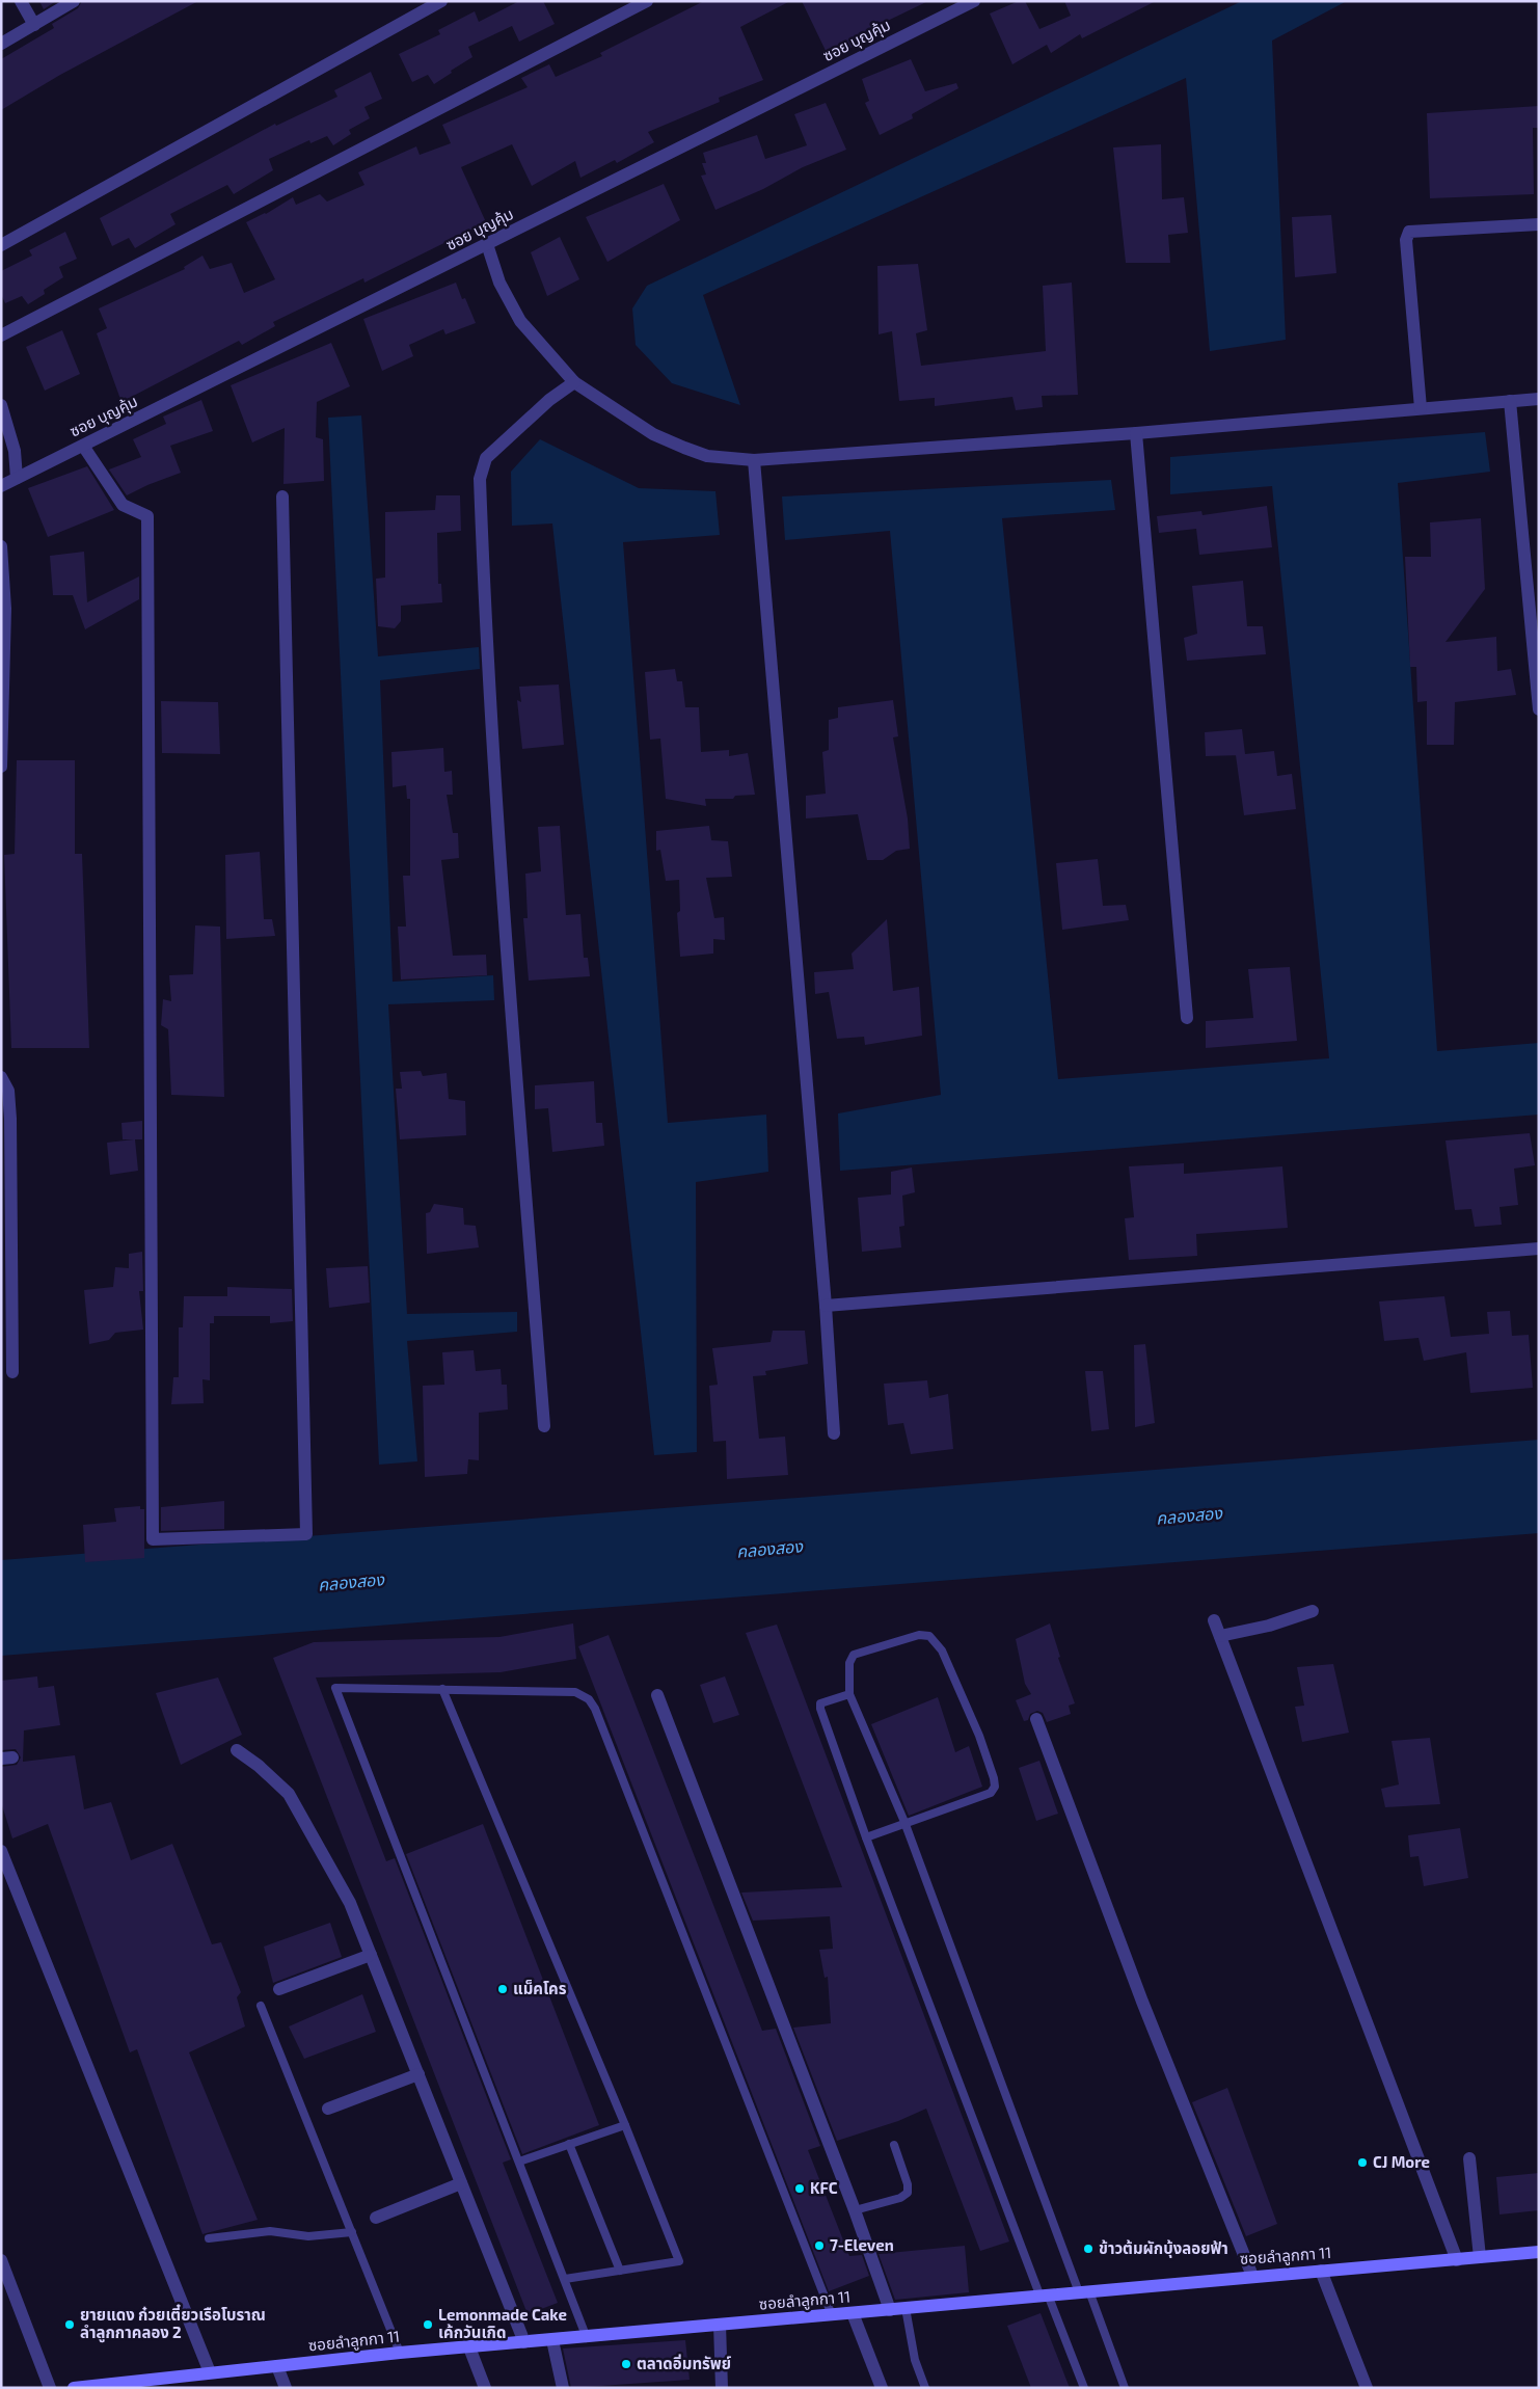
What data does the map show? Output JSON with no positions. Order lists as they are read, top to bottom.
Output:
{
  "streets": {
    "street": ["ซอย บุญคุ้ม", "ซอยลำลูกกา 11"]
  },
  "water": ["คลองสอง"],
  "places": [
    "แม็คโคร",
    "CJ More",
    "KFC",
    "7-Eleven",
    "ข้าวต้มผักบุ้งลอยฟ้า",
    "ยายแดง ก๋วยเตี๋ยวเรือโบราณ ลำลูกกาคลอง 2",
    "Lemonmade Cake เค้กวันเกิด",
    "ตลาดอิ่มทรัพย์"
  ]
}
